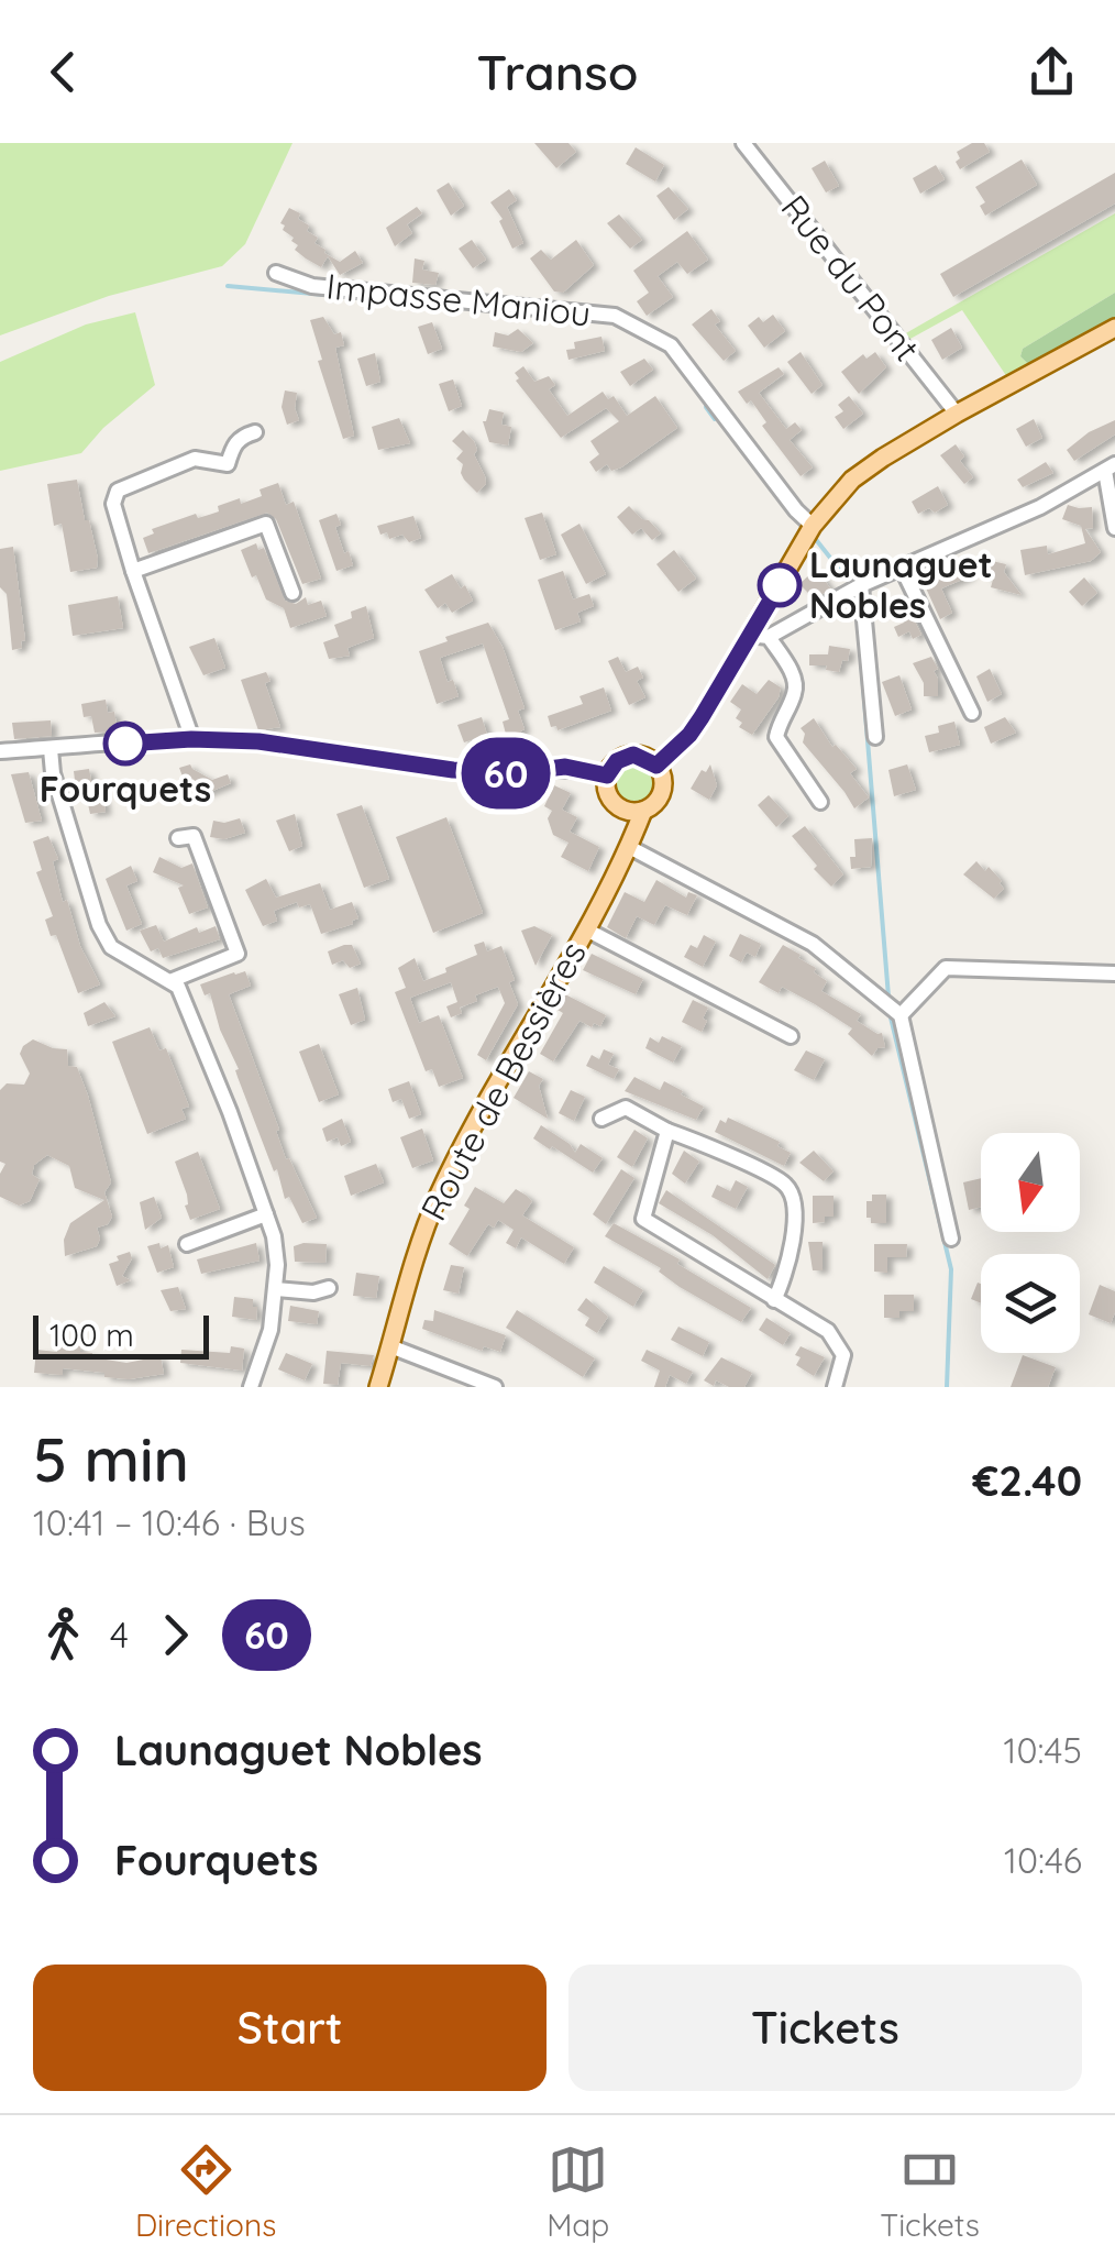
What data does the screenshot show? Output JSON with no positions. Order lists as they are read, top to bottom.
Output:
{
  "streets": {
    "main road": ["Route de Bessières"],
    "street": ["Rue du Pont", "Impasse Maniou"]
  },
  "places": ["Launaguet Nobles", "Fourquets"],
  "lines": ["bus line 60"],
  "scale_bar": "100 m",
  "north": "bottom",
  "page": {
    "header": "Transo",
    "on_map": "60",
    "scale": "100 m",
    "heading": ["5 min", "10:41 – 10:46 · Bus", "€2.40"],
    "legs": ["4", "60"],
    "list": [
      {
        "name": "Launaguet Nobles",
        "value": "10:45"
      },
      {
        "name": "Fourquets",
        "value": "10:46"
      }
    ],
    "buttons": ["Start", "Tickets"],
    "tabs": ["Directions", "Map", "Tickets"]
  }
}
